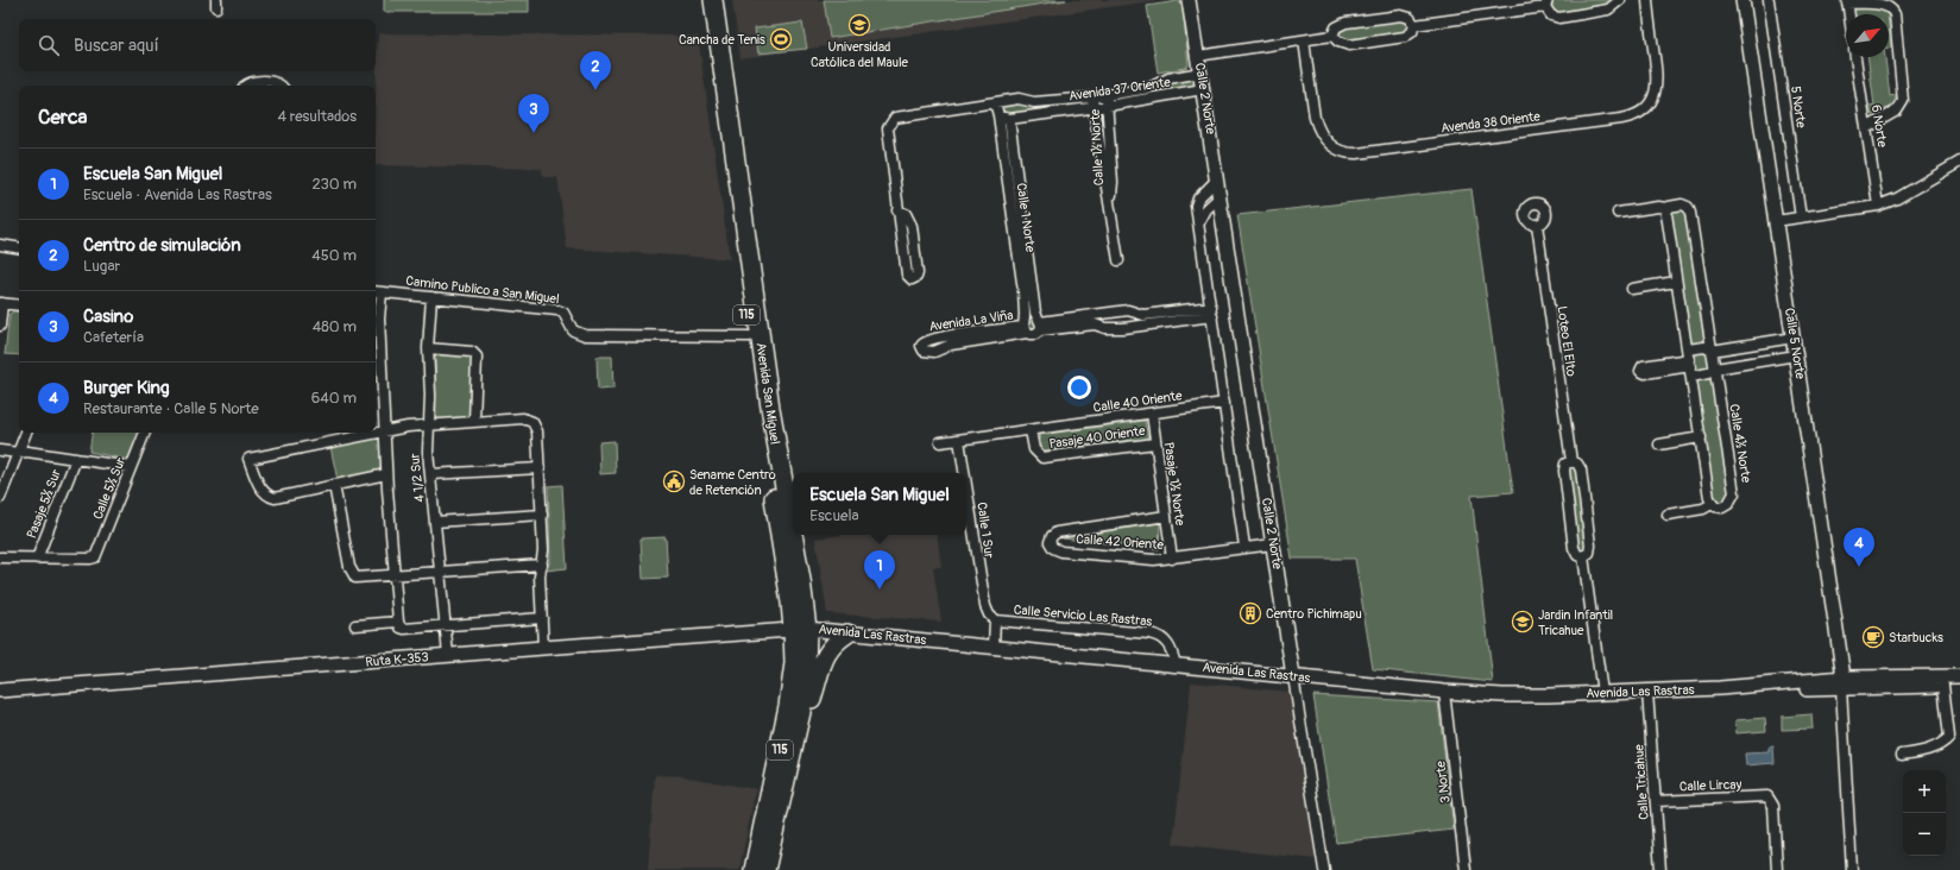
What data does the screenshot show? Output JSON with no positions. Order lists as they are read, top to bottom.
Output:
{
  "streets": {
    "highway": ["115", "Avenida San Miguel"],
    "street": [
      "Avenida 37 Oriente",
      "Calle 2 Norte",
      "5 Norte",
      "Avenda 38 Oriente",
      "6 Norte",
      "Calle 1½ Norte",
      "Calle 1 Norte",
      "Camino Publico a San Miguel",
      "Avenida La Viña",
      "Loteo El Elto",
      "Calle 5 Norte",
      "Calle 40 Oriente",
      "Pasaje 40 Oriente",
      "Calle 4½ Norte",
      "4 1/2 Sur",
      "Pasaje 1½ Norte",
      "Calle 5½ Sur",
      "Pasaje 5½ Sur",
      "Calle 1 Sur",
      "Calle 42 Oriente",
      "Calle Servicio Las Rastras",
      "Avenida Las Rastras",
      "Ruta K-353",
      "3 Norte",
      "Calle Tricahue",
      "Calle Lircay"
    ]
  },
  "crossings": [
    ["Avenida 37 Oriente", "Calle 2 Norte"],
    ["Avenida 37 Oriente", "Calle 1½ Norte"],
    ["Avenida 37 Oriente", "Calle 1 Norte"],
    ["Calle 2 Norte", "Calle 42 Oriente"],
    ["Calle 2 Norte", "Avenida Las Rastras"],
    ["Calle 1 Norte", "Avenida La Viña"],
    ["Camino Publico a San Miguel", "Avenida San Miguel"],
    ["Camino Publico a San Miguel", "4 1/2 Sur"],
    ["Loteo El Elto", "Avenida Las Rastras"],
    ["Calle 5 Norte", "Avenida Las Rastras"],
    ["Avenida San Miguel", "Avenida Las Rastras"],
    ["Avenida San Miguel", "Ruta K-353"],
    ["Calle 40 Oriente", "Pasaje 40 Oriente"],
    ["Calle 40 Oriente", "Pasaje 1½ Norte"],
    ["Calle 40 Oriente", "Calle 1 Sur"],
    ["Pasaje 40 Oriente", "Pasaje 1½ Norte"],
    ["4 1/2 Sur", "Ruta K-353"],
    ["Pasaje 1½ Norte", "Calle 42 Oriente"],
    ["Calle 5½ Sur", "Pasaje 5½ Sur"],
    ["Calle 1 Sur", "Calle Servicio Las Rastras"],
    ["Calle Servicio Las Rastras", "Avenida Las Rastras"],
    ["Avenida Las Rastras", "Ruta K-353"],
    ["Avenida Las Rastras", "3 Norte"],
    ["Avenida Las Rastras", "Calle Tricahue"],
    ["Calle Tricahue", "Calle Lircay"]
  ],
  "places": {
    "school or university": ["Universidad Católica del Maule", "Jardin Infantil Tricahue"],
    "sports": ["Cancha de Tenis"],
    "public building": ["Sename Centro de Retención"],
    "building": ["Centro Pichimapu"],
    "cafe": ["Starbucks"]
  },
  "north": "top right",
  "page": {
    "search": "Buscar aquí",
    "pins": [
      "2",
      "3",
      "4",
      "1"
    ],
    "heading": ["Cerca", "4 resultados"],
    "list": [
      {
        "mark": "1",
        "name": "Escuela San Miguel",
        "note": "Escuela · Avenida Las Rastras",
        "value": "230 m"
      },
      {
        "mark": "2",
        "name": "Centro de simulación",
        "note": "Lugar",
        "value": "450 m"
      },
      {
        "mark": "3",
        "name": "Casino",
        "note": "Cafetería",
        "value": "480 m"
      },
      {
        "mark": "4",
        "name": "Burger King",
        "note": "Restaurante · Calle 5 Norte",
        "value": "640 m"
      }
    ],
    "popup": ["Escuela San Miguel", "Escuela"],
    "map_buttons": ["+", "−"]
  }
}
